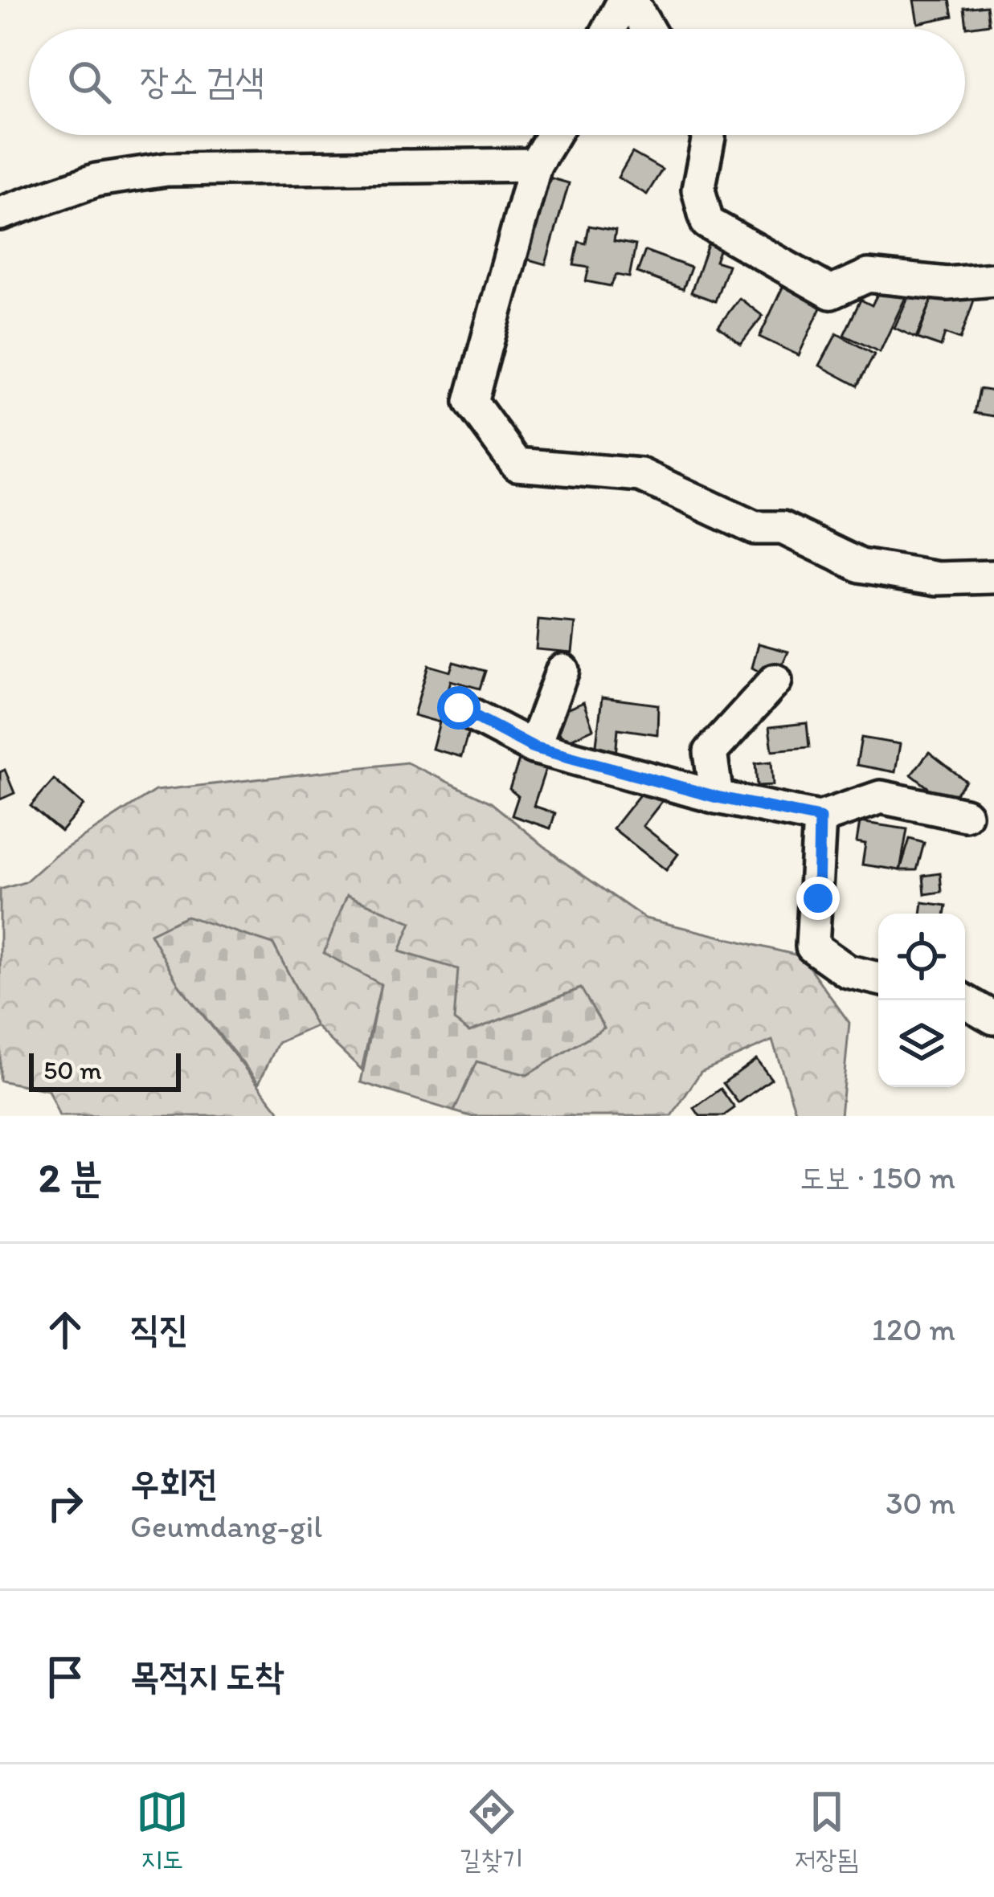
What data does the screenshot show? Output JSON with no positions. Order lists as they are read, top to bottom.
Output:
{
  "scale_bar": "50 m",
  "page": {
    "search": "장소 검색",
    "scale": "50 m",
    "heading": ["2 분", "도보 · 150 m"],
    "list": [
      ["직진", "120 m"],
      ["우회전", "Geumdang-gil", "30 m"],
      "목적지 도착"
    ],
    "nav": ["지도", "길찾기", "저장됨"]
  }
}
